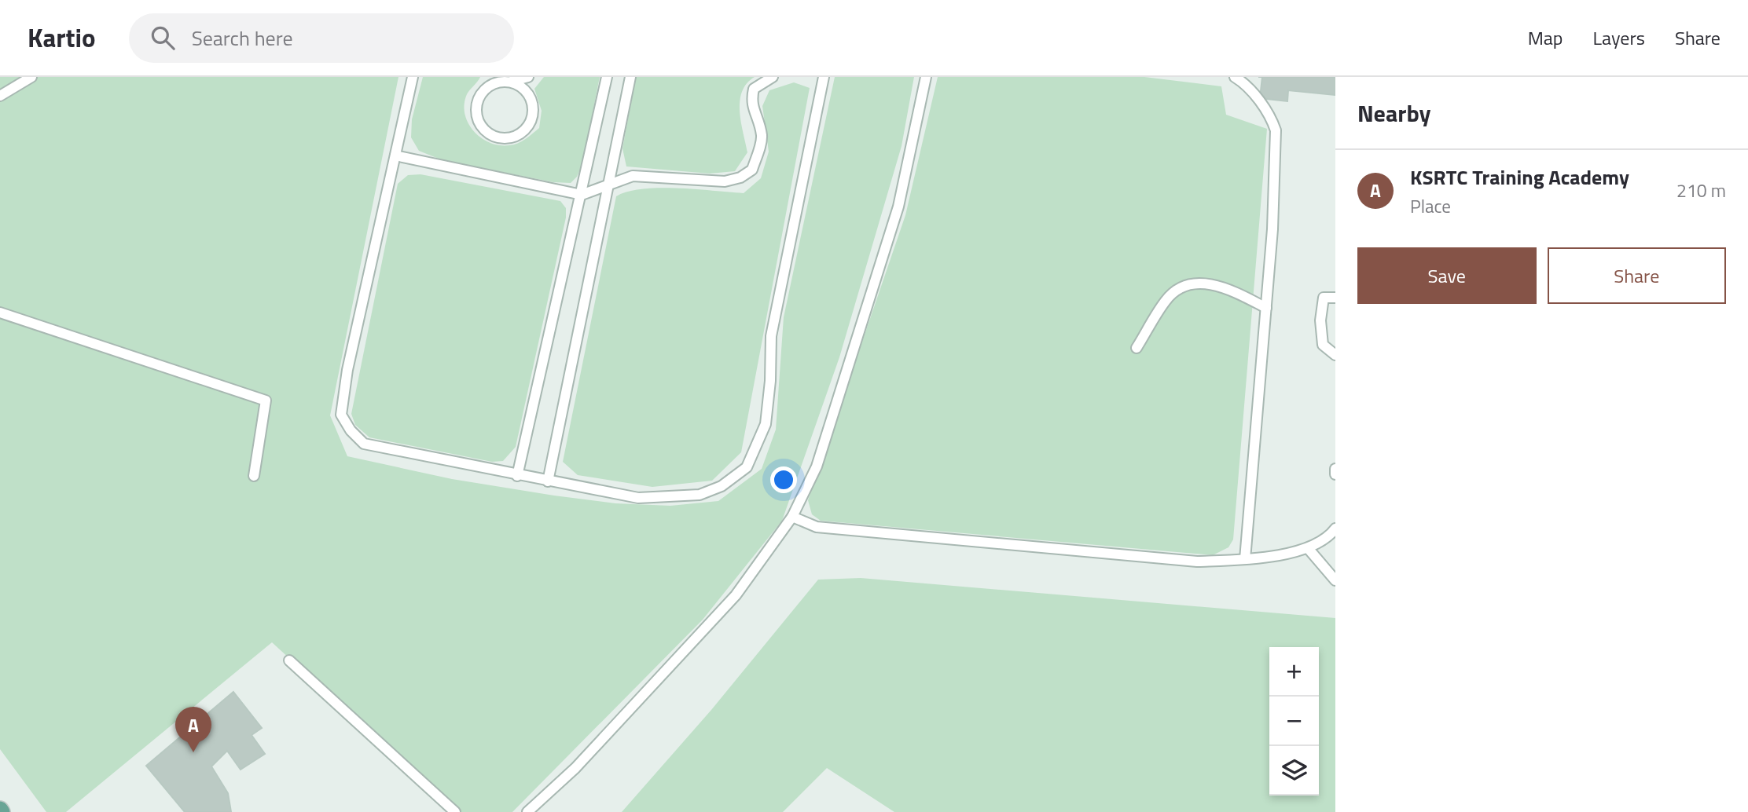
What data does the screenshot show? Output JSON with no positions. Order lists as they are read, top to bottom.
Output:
{
  "page": {
    "header": "Kartio",
    "search": "Search here",
    "nav": ["Map", "Layers", "Share"],
    "heading": "Nearby",
    "list": [
      {
        "mark": "A",
        "name": "KSRTC Training Academy",
        "note": "Place",
        "value": "210 m"
      }
    ],
    "buttons": ["Save", "Share"],
    "map_buttons": ["+", "−"],
    "pins": "A"
  }
}
